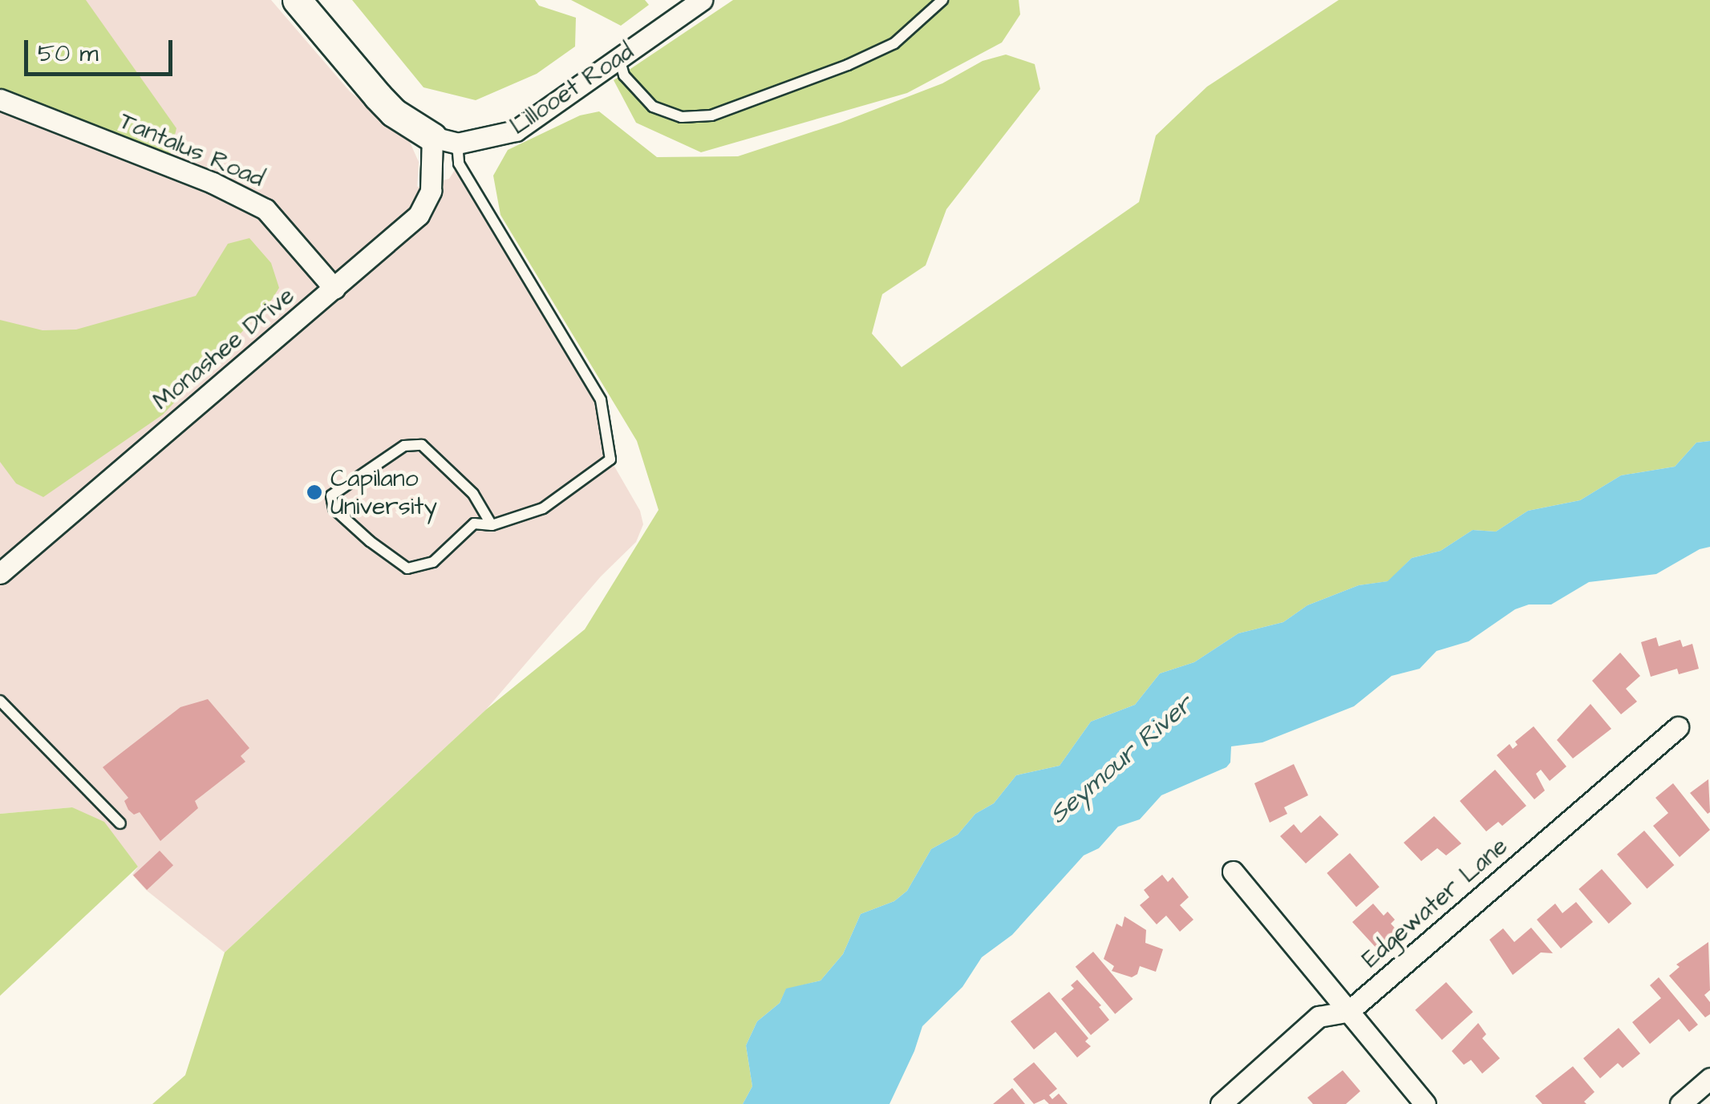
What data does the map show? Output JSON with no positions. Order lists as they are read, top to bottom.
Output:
{
  "streets": {
    "street": [
      "Lillooet Road",
      "Tantalus Road",
      "Monashee Drive",
      "Edgewater Lane"
    ]
  },
  "crossings": [
    ["Lillooet Road", "Monashee Drive"],
    ["Tantalus Road", "Monashee Drive"]
  ],
  "water": ["Seymour River"],
  "places": ["Capilano University"],
  "scale_bar": "50 m"
}
